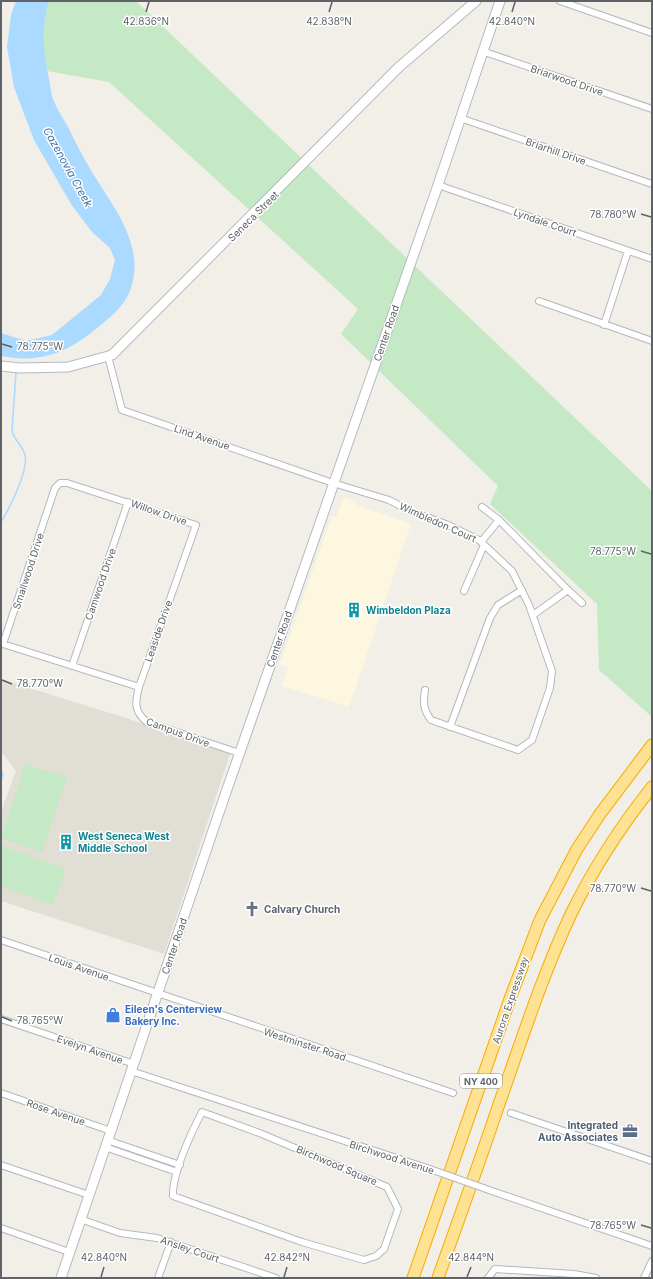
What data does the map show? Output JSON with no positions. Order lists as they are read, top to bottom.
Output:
{
  "streets": {
    "highway": ["Aurora Expressway", "NY 400"],
    "main road": ["Seneca Street", "Center Road"],
    "street": [
      "Briarwood Drive",
      "Briarhill Drive",
      "Lyndale Court",
      "Lind Avenue",
      "Willow Drive",
      "Wimbledon Court",
      "Smallwood Drive",
      "Camwood Drive",
      "Leaside Drive",
      "Campus Drive",
      "Louis Avenue",
      "Westminster Road",
      "Evelyn Avenue",
      "Rose Avenue",
      "Birchwood Avenue",
      "Birchwood Square",
      "Ansley Court"
    ]
  },
  "crossings": [
    ["Briarwood Drive", "Center Road"],
    ["Briarhill Drive", "Center Road"],
    ["Seneca Street", "Lind Avenue"],
    ["Lyndale Court", "Center Road"],
    ["Center Road", "Lind Avenue"],
    ["Center Road", "Wimbledon Court"],
    ["Center Road", "Campus Drive"],
    ["Center Road", "Louis Avenue"],
    ["Center Road", "Westminster Road"],
    ["Center Road", "Evelyn Avenue"],
    ["Center Road", "Rose Avenue"],
    ["Center Road", "Birchwood Avenue"],
    ["Center Road", "Ansley Court"],
    ["Lind Avenue", "Wimbledon Court"],
    ["Willow Drive", "Smallwood Drive"],
    ["Willow Drive", "Camwood Drive"],
    ["Willow Drive", "Leaside Drive"],
    ["Smallwood Drive", "Camwood Drive"],
    ["Leaside Drive", "Campus Drive"],
    ["Louis Avenue", "Westminster Road"],
    ["Evelyn Avenue", "Birchwood Avenue"]
  ],
  "water": ["Cazenovia Creek"],
  "places": {
    "building": ["Wimbeldon Plaza", "West Seneca West Middle School"],
    "church": ["Calvary Church"],
    "shop": ["Eileen's Centerview Bakery Inc."],
    "office": ["Integrated Auto Associates"]
  },
  "coordinates": [
    "42.836°N",
    "42.838°N",
    "42.840°N",
    "78.780°W",
    "78.775°W",
    "78.770°W",
    "78.765°W",
    "42.842°N",
    "42.844°N"
  ]
}
